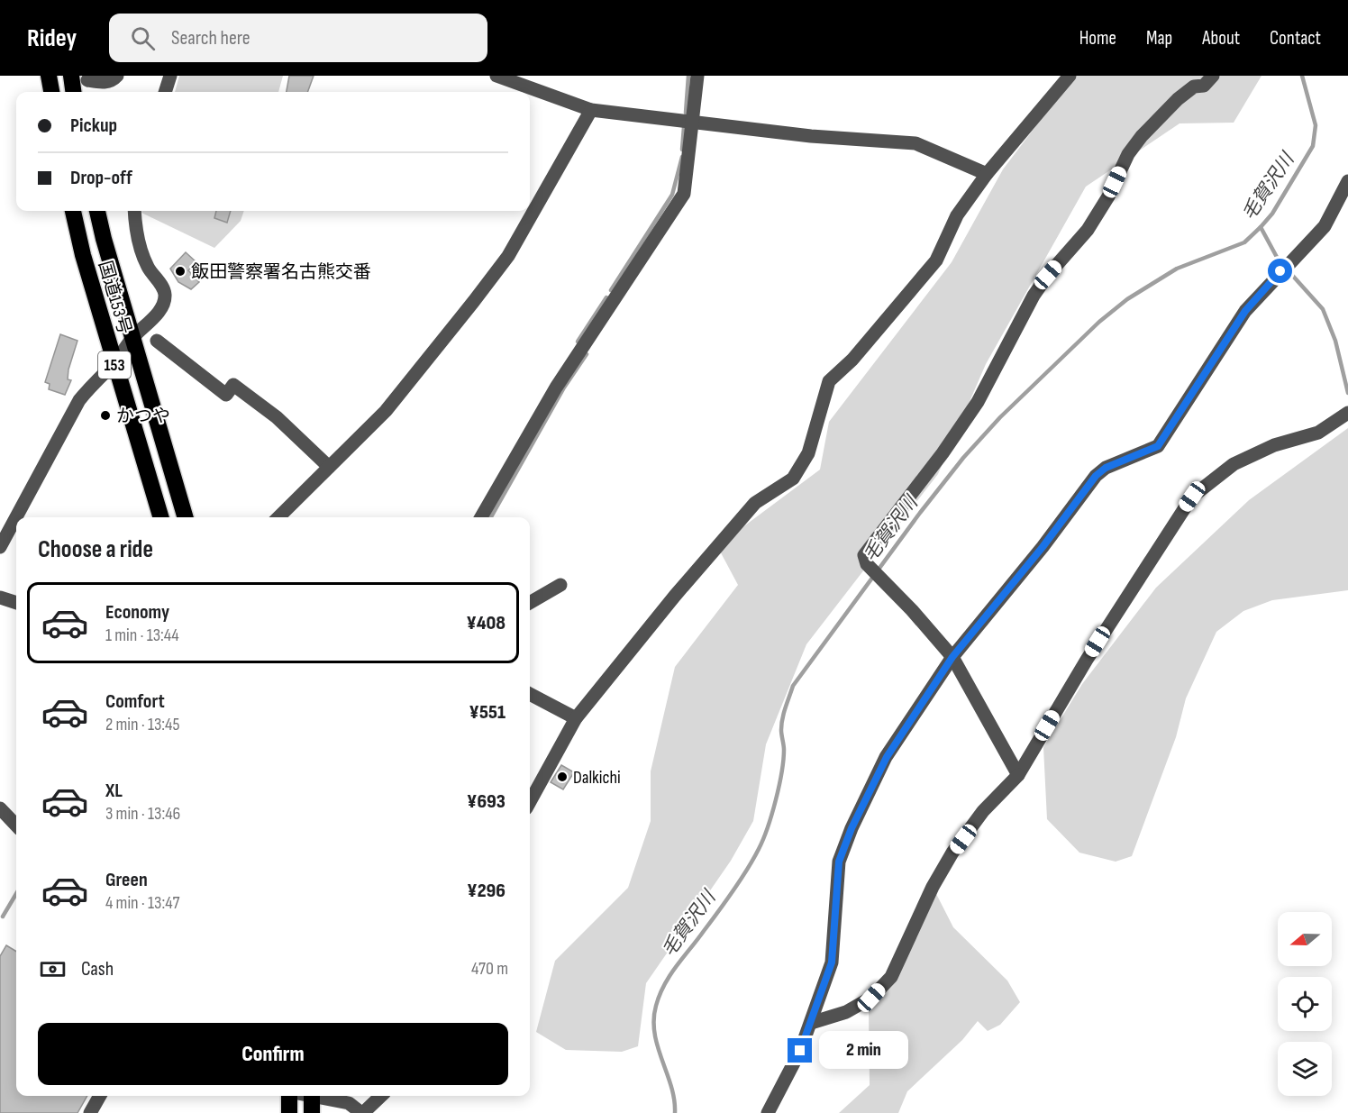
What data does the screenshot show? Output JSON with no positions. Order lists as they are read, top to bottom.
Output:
{
  "streets": {
    "highway": ["国道153号", "153"]
  },
  "water": ["毛賀沢川"],
  "places": ["飯田警察署名古熊交番", "かつや", "Dalkichi"],
  "north": "left",
  "page": {
    "header": "Ridey",
    "search": "Search here",
    "nav": [
      "Home",
      "Map",
      "About",
      "Contact"
    ],
    "banner": ["Pickup", "Drop-off"],
    "heading": "Choose a ride",
    "list": [
      {
        "name": "Economy",
        "note": "1 min · 13:44",
        "value": "¥408"
      },
      {
        "name": "Comfort",
        "note": "2 min · 13:45",
        "value": "¥551"
      },
      {
        "name": "XL",
        "note": "3 min · 13:46",
        "value": "¥693"
      },
      {
        "name": "Green",
        "note": "4 min · 13:47",
        "value": "¥296"
      }
    ],
    "pay": ["Cash", "470 m"],
    "buttons": "Confirm",
    "bubble": "2 min"
  }
}
